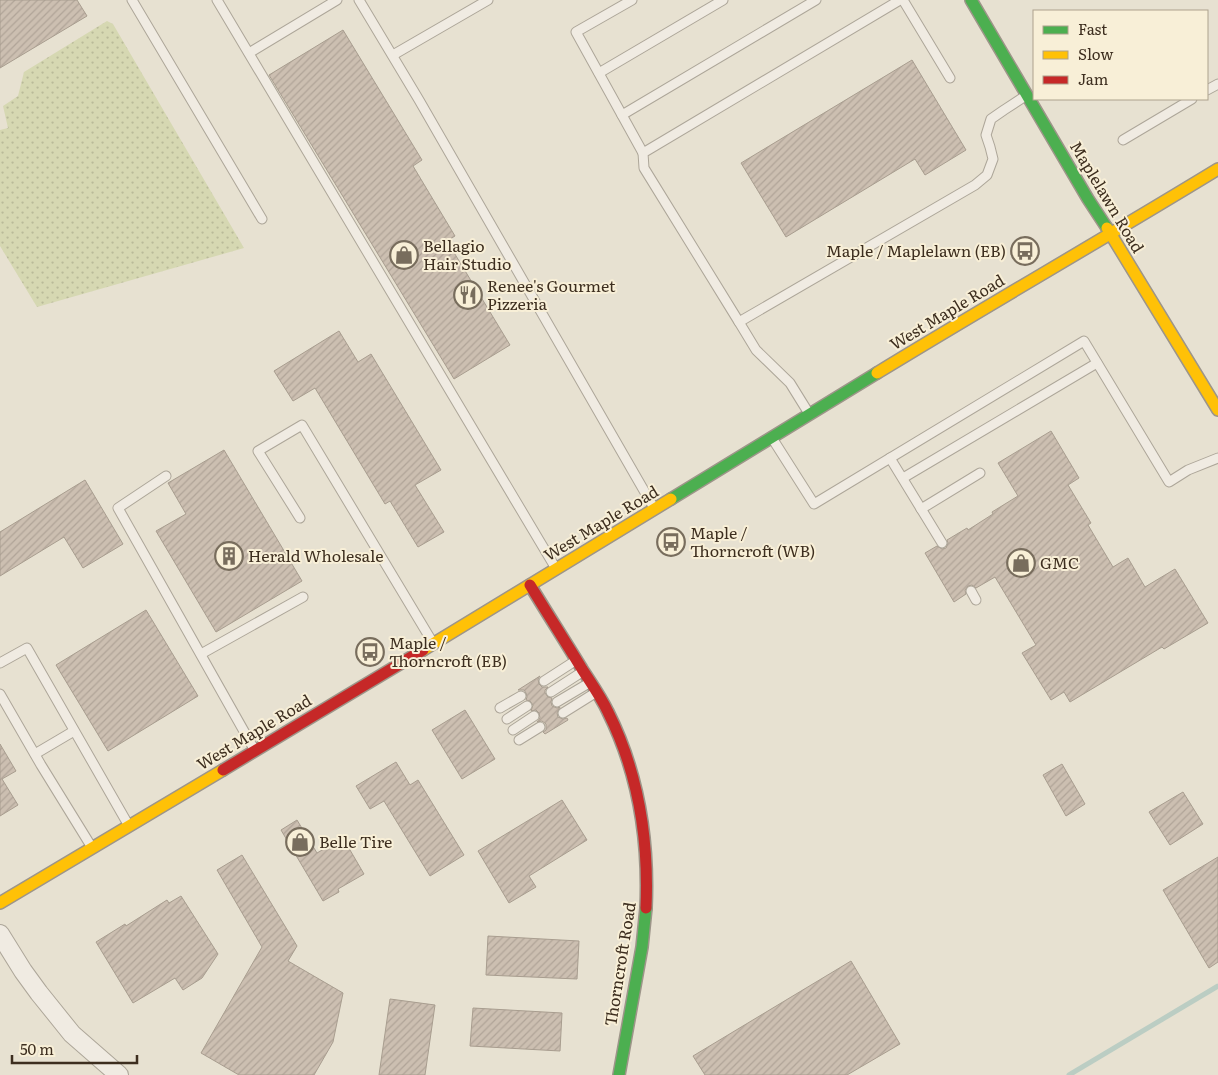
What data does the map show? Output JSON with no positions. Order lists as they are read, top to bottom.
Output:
{
  "streets": {
    "main road": ["Maplelawn Road", "West Maple Road", "Thorncroft Road"]
  },
  "crossings": [
    ["Maplelawn Road", "West Maple Road"],
    ["West Maple Road", "Thorncroft Road"]
  ],
  "places": {
    "bus stop": ["Maple / Maplelawn (EB)", "Maple / Thorncroft (WB)", "Maple / Thorncroft (EB)"],
    "shop": ["Bellagio Hair Studio", "GMC", "Belle Tire"],
    "restaurant": ["Renee's Gourmet Pizzeria"],
    "building": ["Herald Wholesale"]
  },
  "legend": ["Fast", "Slow", "Jam"],
  "scale_bar": "50 m"
}
